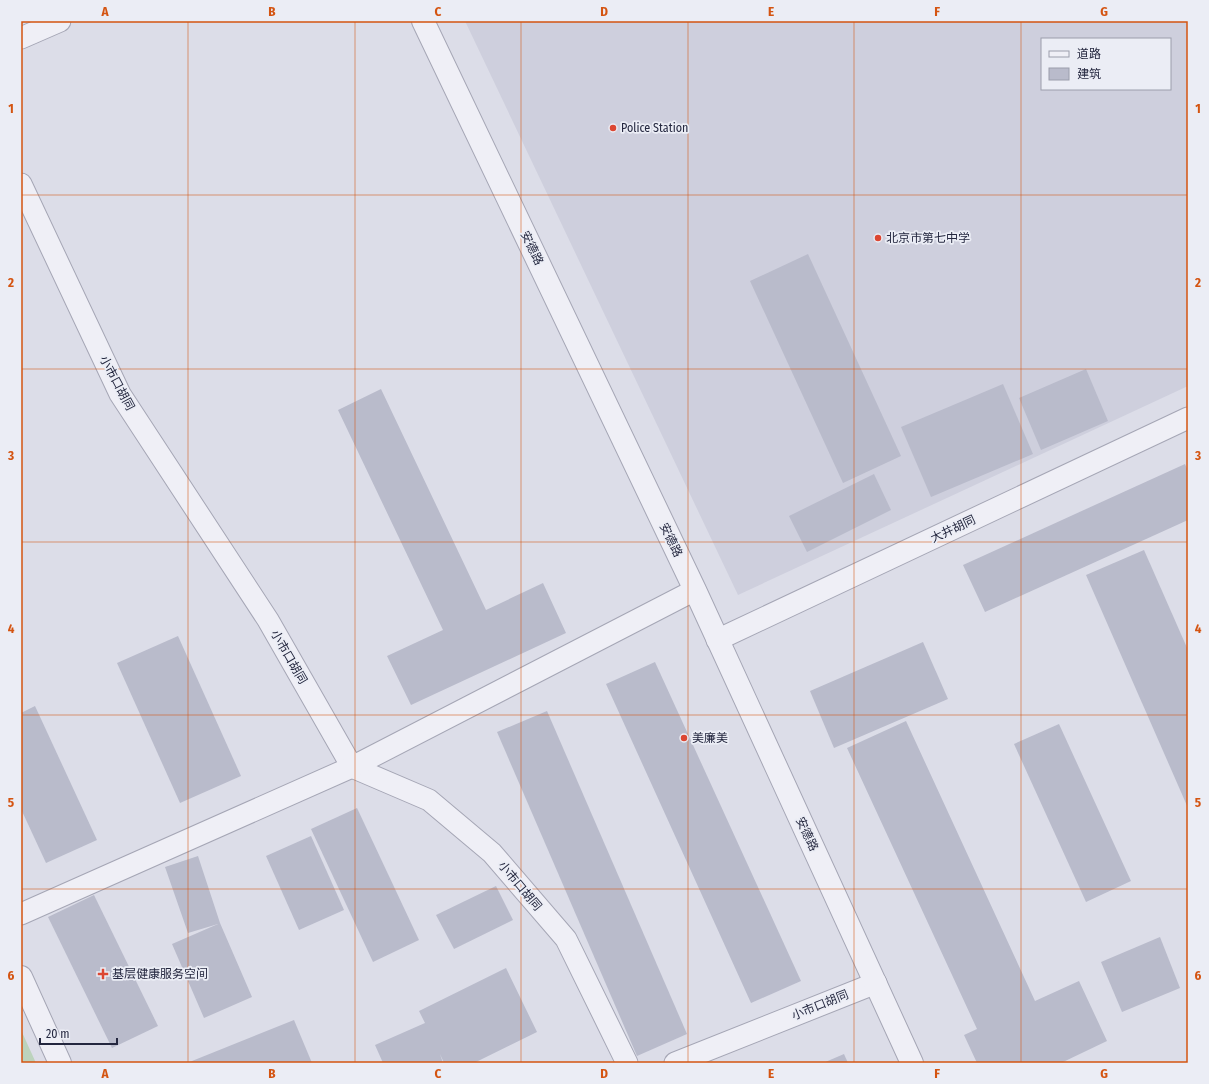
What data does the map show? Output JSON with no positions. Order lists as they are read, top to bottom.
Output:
{
  "streets": {
    "street": ["安德路", "小市口胡同", "大井胡同"]
  },
  "crossings": [
    ["安德路", "小市口胡同"],
    ["安德路", "大井胡同"]
  ],
  "places": {
    "other": ["Police Station", "北京市第七中学", "美廉美"],
    "health": ["基层健康服务空间"]
  },
  "legend": ["道路", "建筑"],
  "scale_bar": "20 m",
  "grid": {
    "columns": [
      "A",
      "B",
      "C",
      "D",
      "E",
      "F",
      "G"
    ],
    "rows": [
      "1",
      "2",
      "3",
      "4",
      "5",
      "6"
    ]
  }
}
